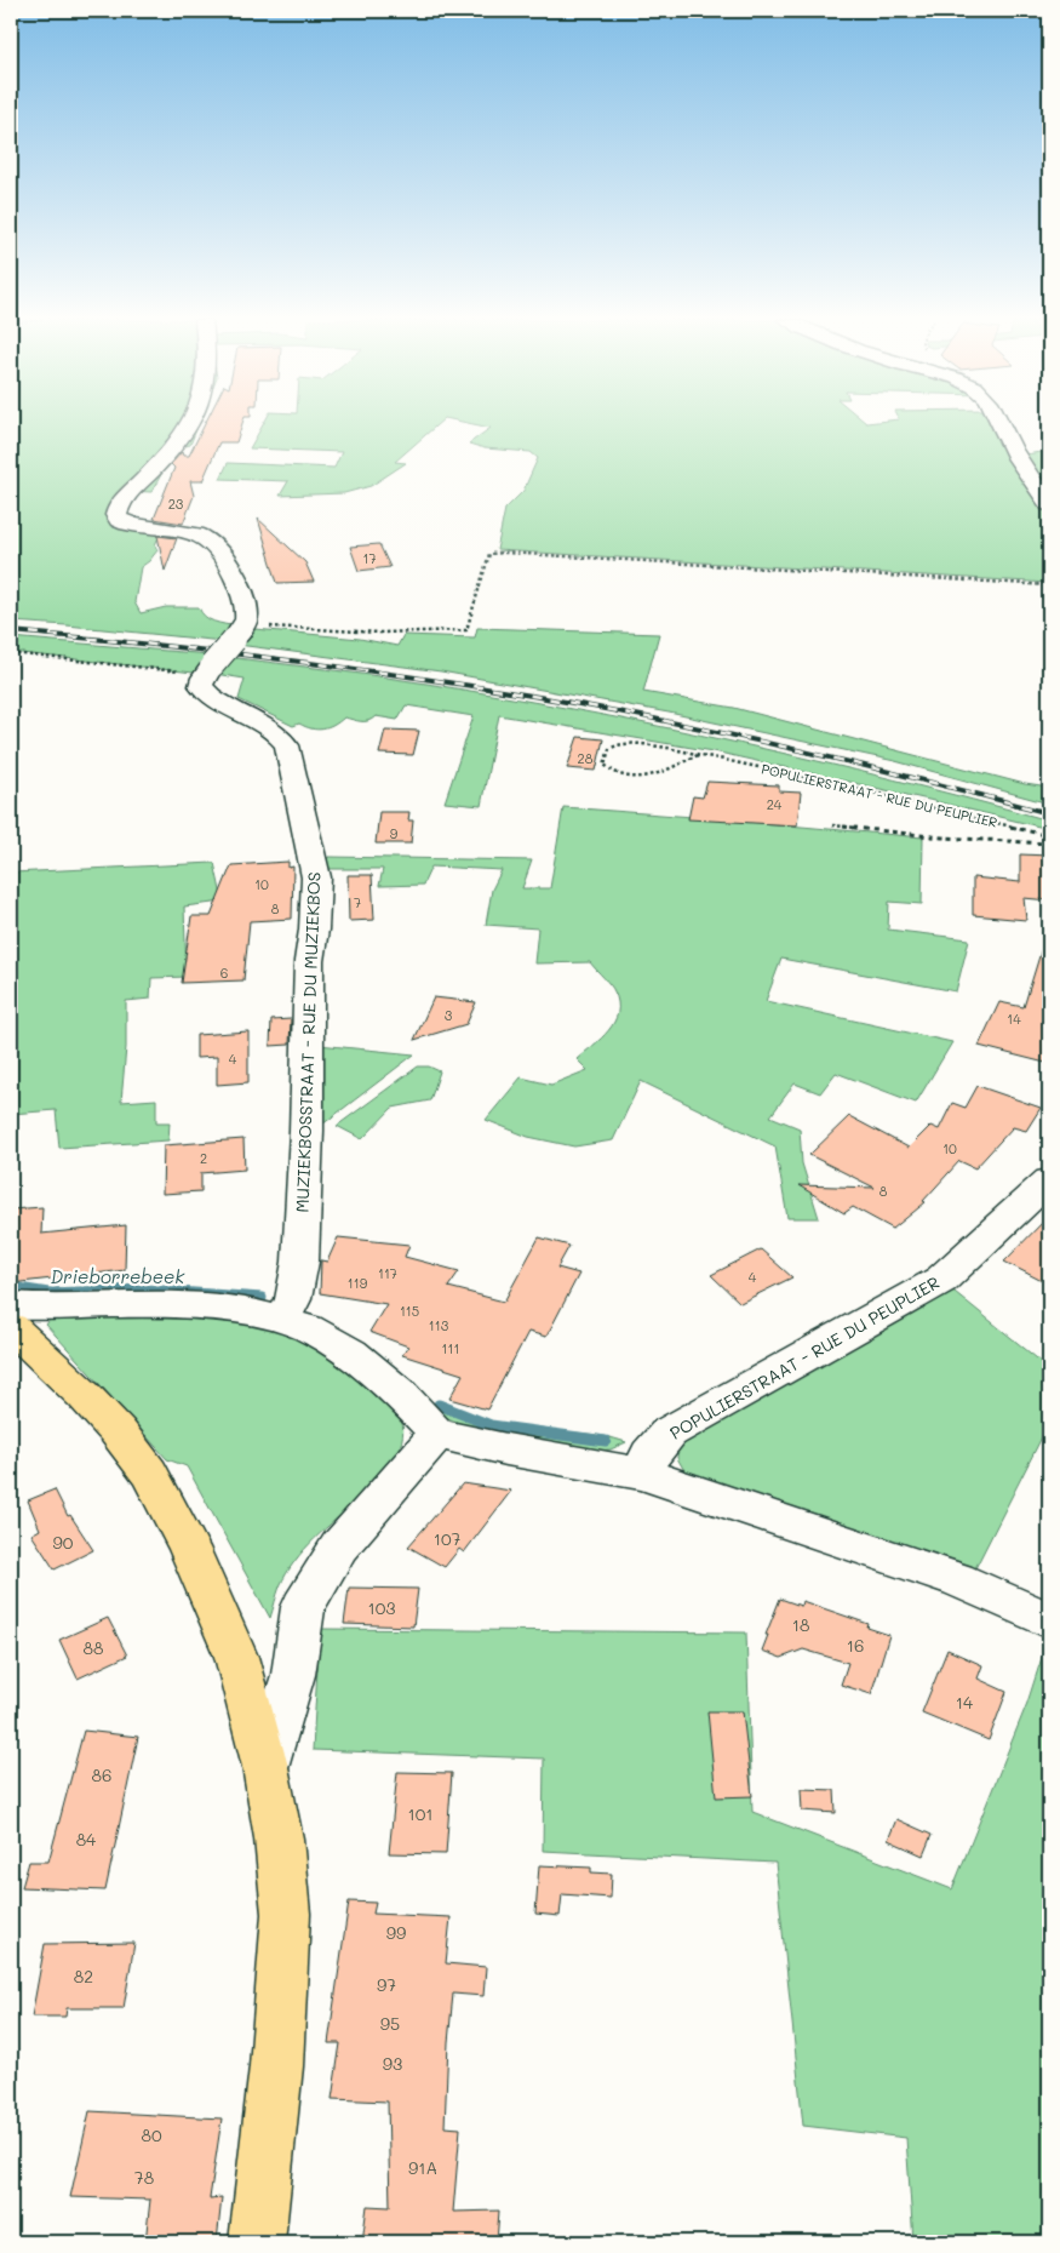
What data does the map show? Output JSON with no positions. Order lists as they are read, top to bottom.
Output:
{
  "streets": {
    "street": ["POPULIERSTRAAT - RUE DU PEUPLIER", "MUZIEKBOSSTRAAT - RUE DU MUZIEKBOS"]
  },
  "water": ["Drieborrebeek"],
  "house_numbers": [
    "23",
    "17",
    "28",
    "24",
    "9",
    "10",
    "7",
    "8",
    "6",
    "3",
    "14",
    "4",
    "10",
    "2",
    "8",
    "117",
    "4",
    "119",
    "115",
    "113",
    "111",
    "107",
    "90",
    "103",
    "18",
    "16",
    "88",
    "14",
    "86",
    "101",
    "84",
    "99",
    "82",
    "97",
    "95",
    "93",
    "80",
    "91A",
    "78"
  ]
}
